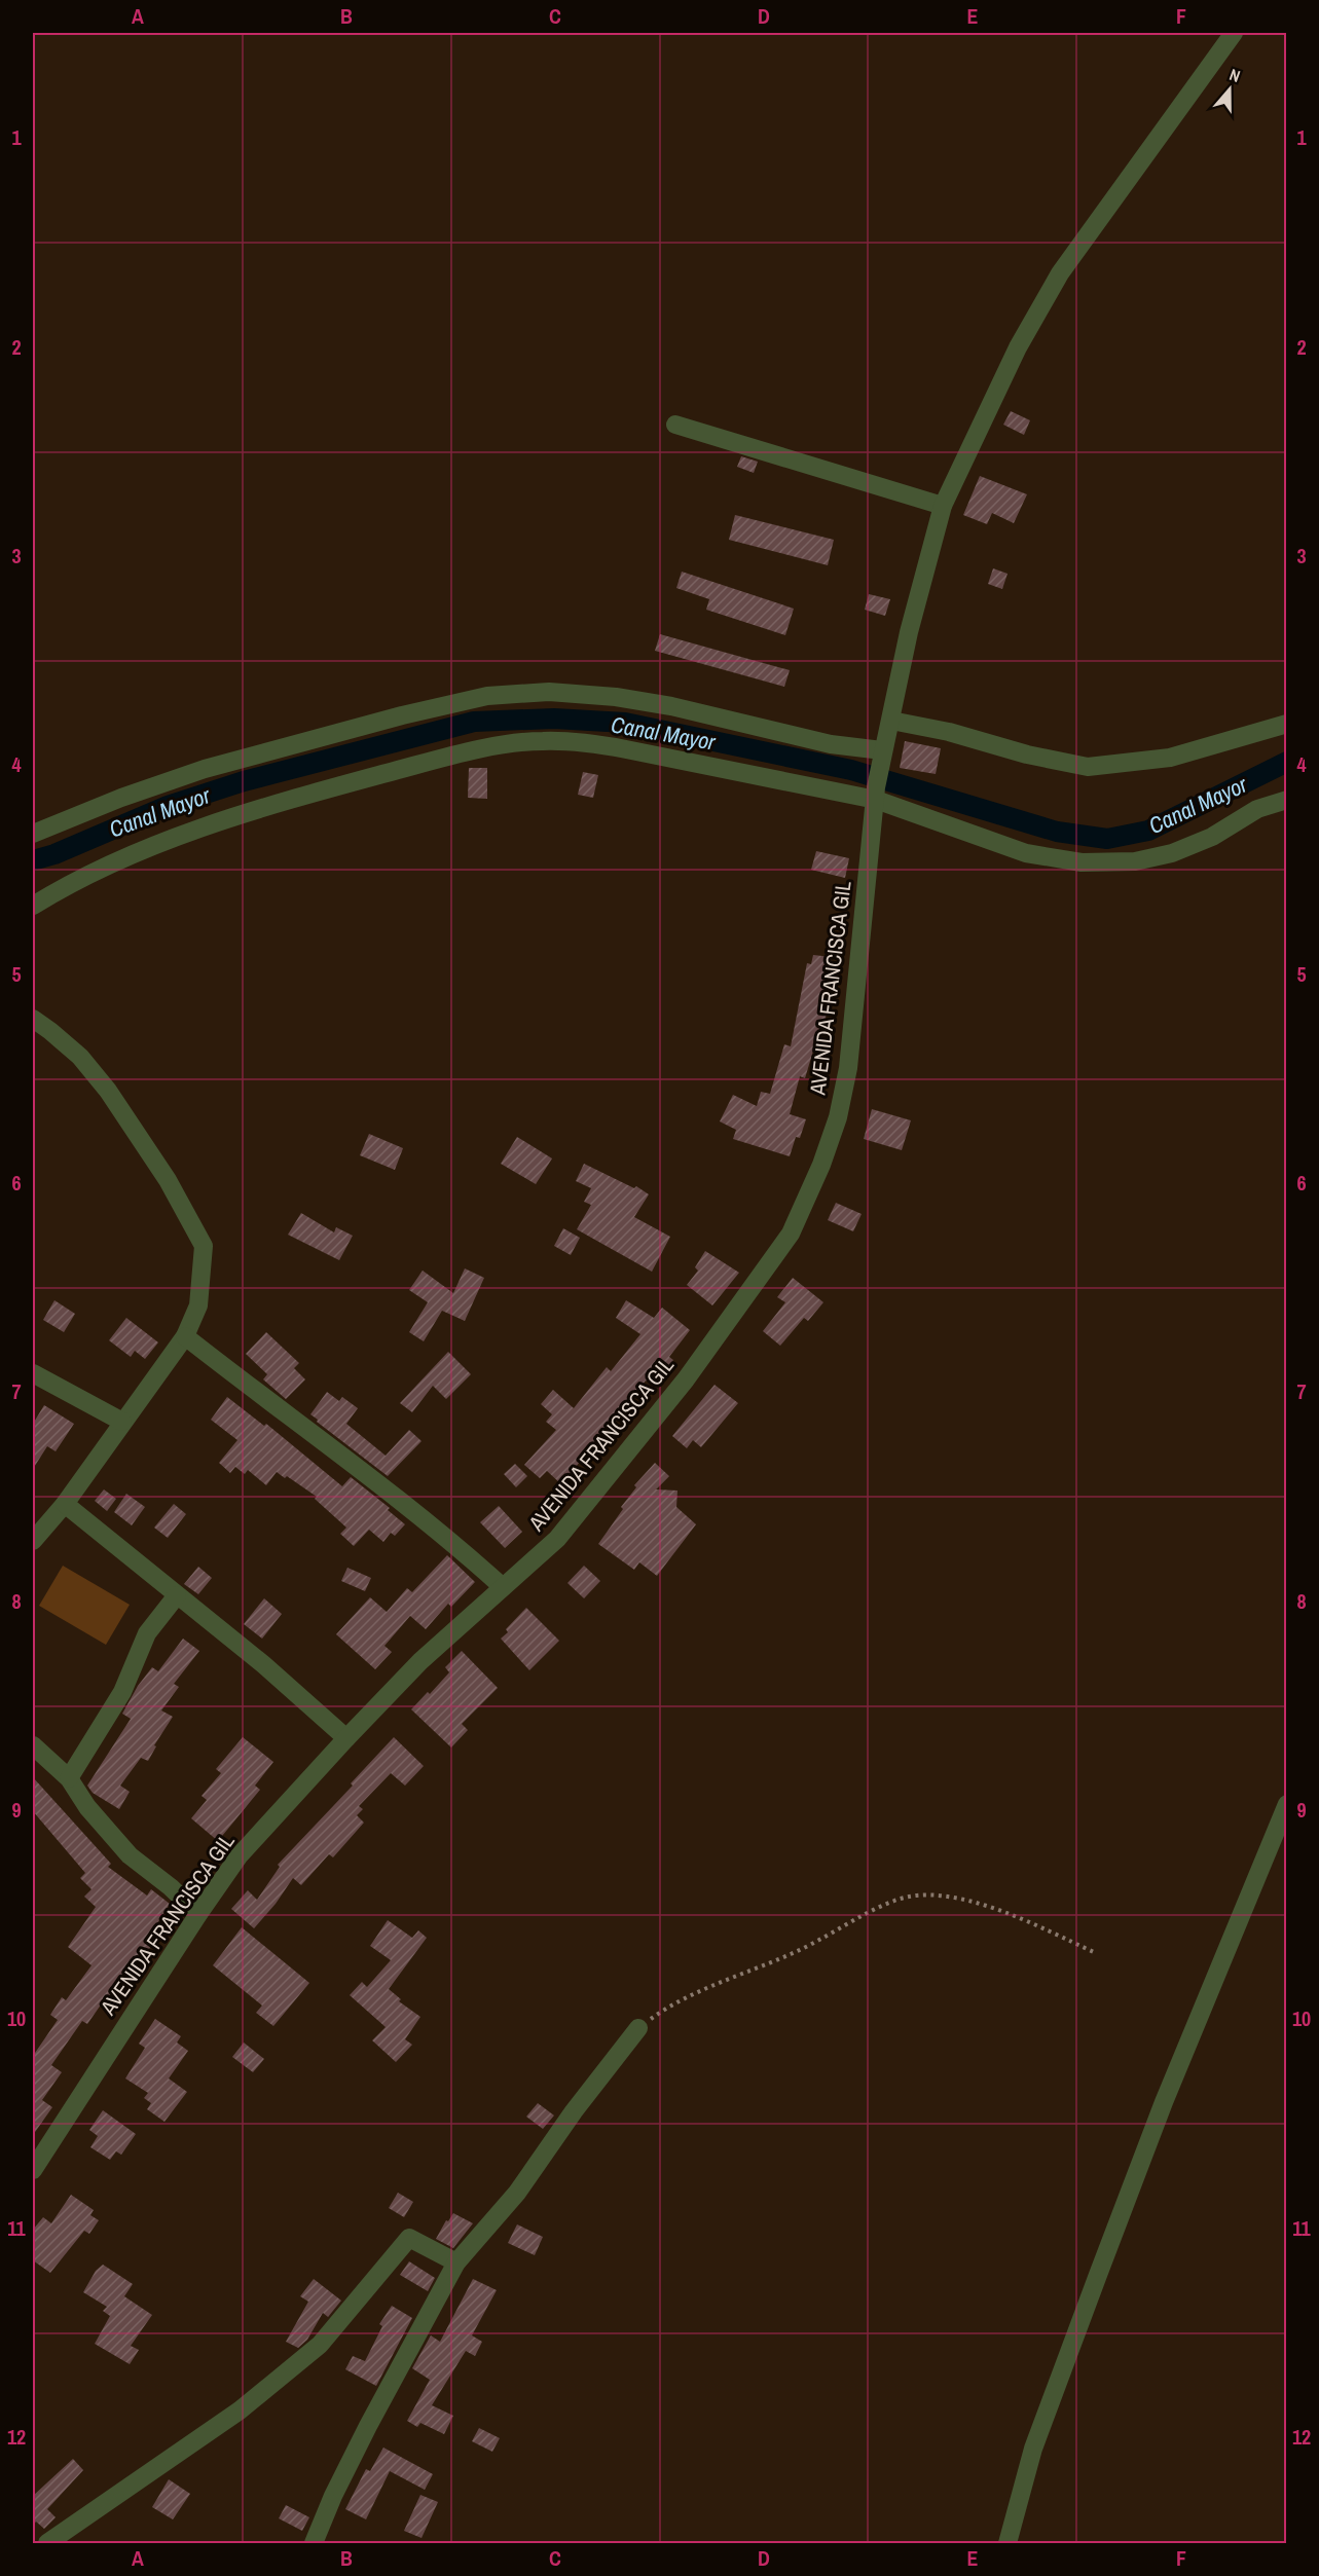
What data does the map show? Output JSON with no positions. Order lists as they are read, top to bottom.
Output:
{
  "streets": {
    "street": ["AVENIDA FRANCISCA GIL"]
  },
  "water": ["Canal Mayor"],
  "north": "top",
  "grid": {
    "columns": [
      "A",
      "B",
      "C",
      "D",
      "E",
      "F"
    ],
    "rows": [
      "1",
      "2",
      "3",
      "4",
      "5",
      "6",
      "7",
      "8",
      "9",
      "10",
      "11",
      "12"
    ]
  }
}
